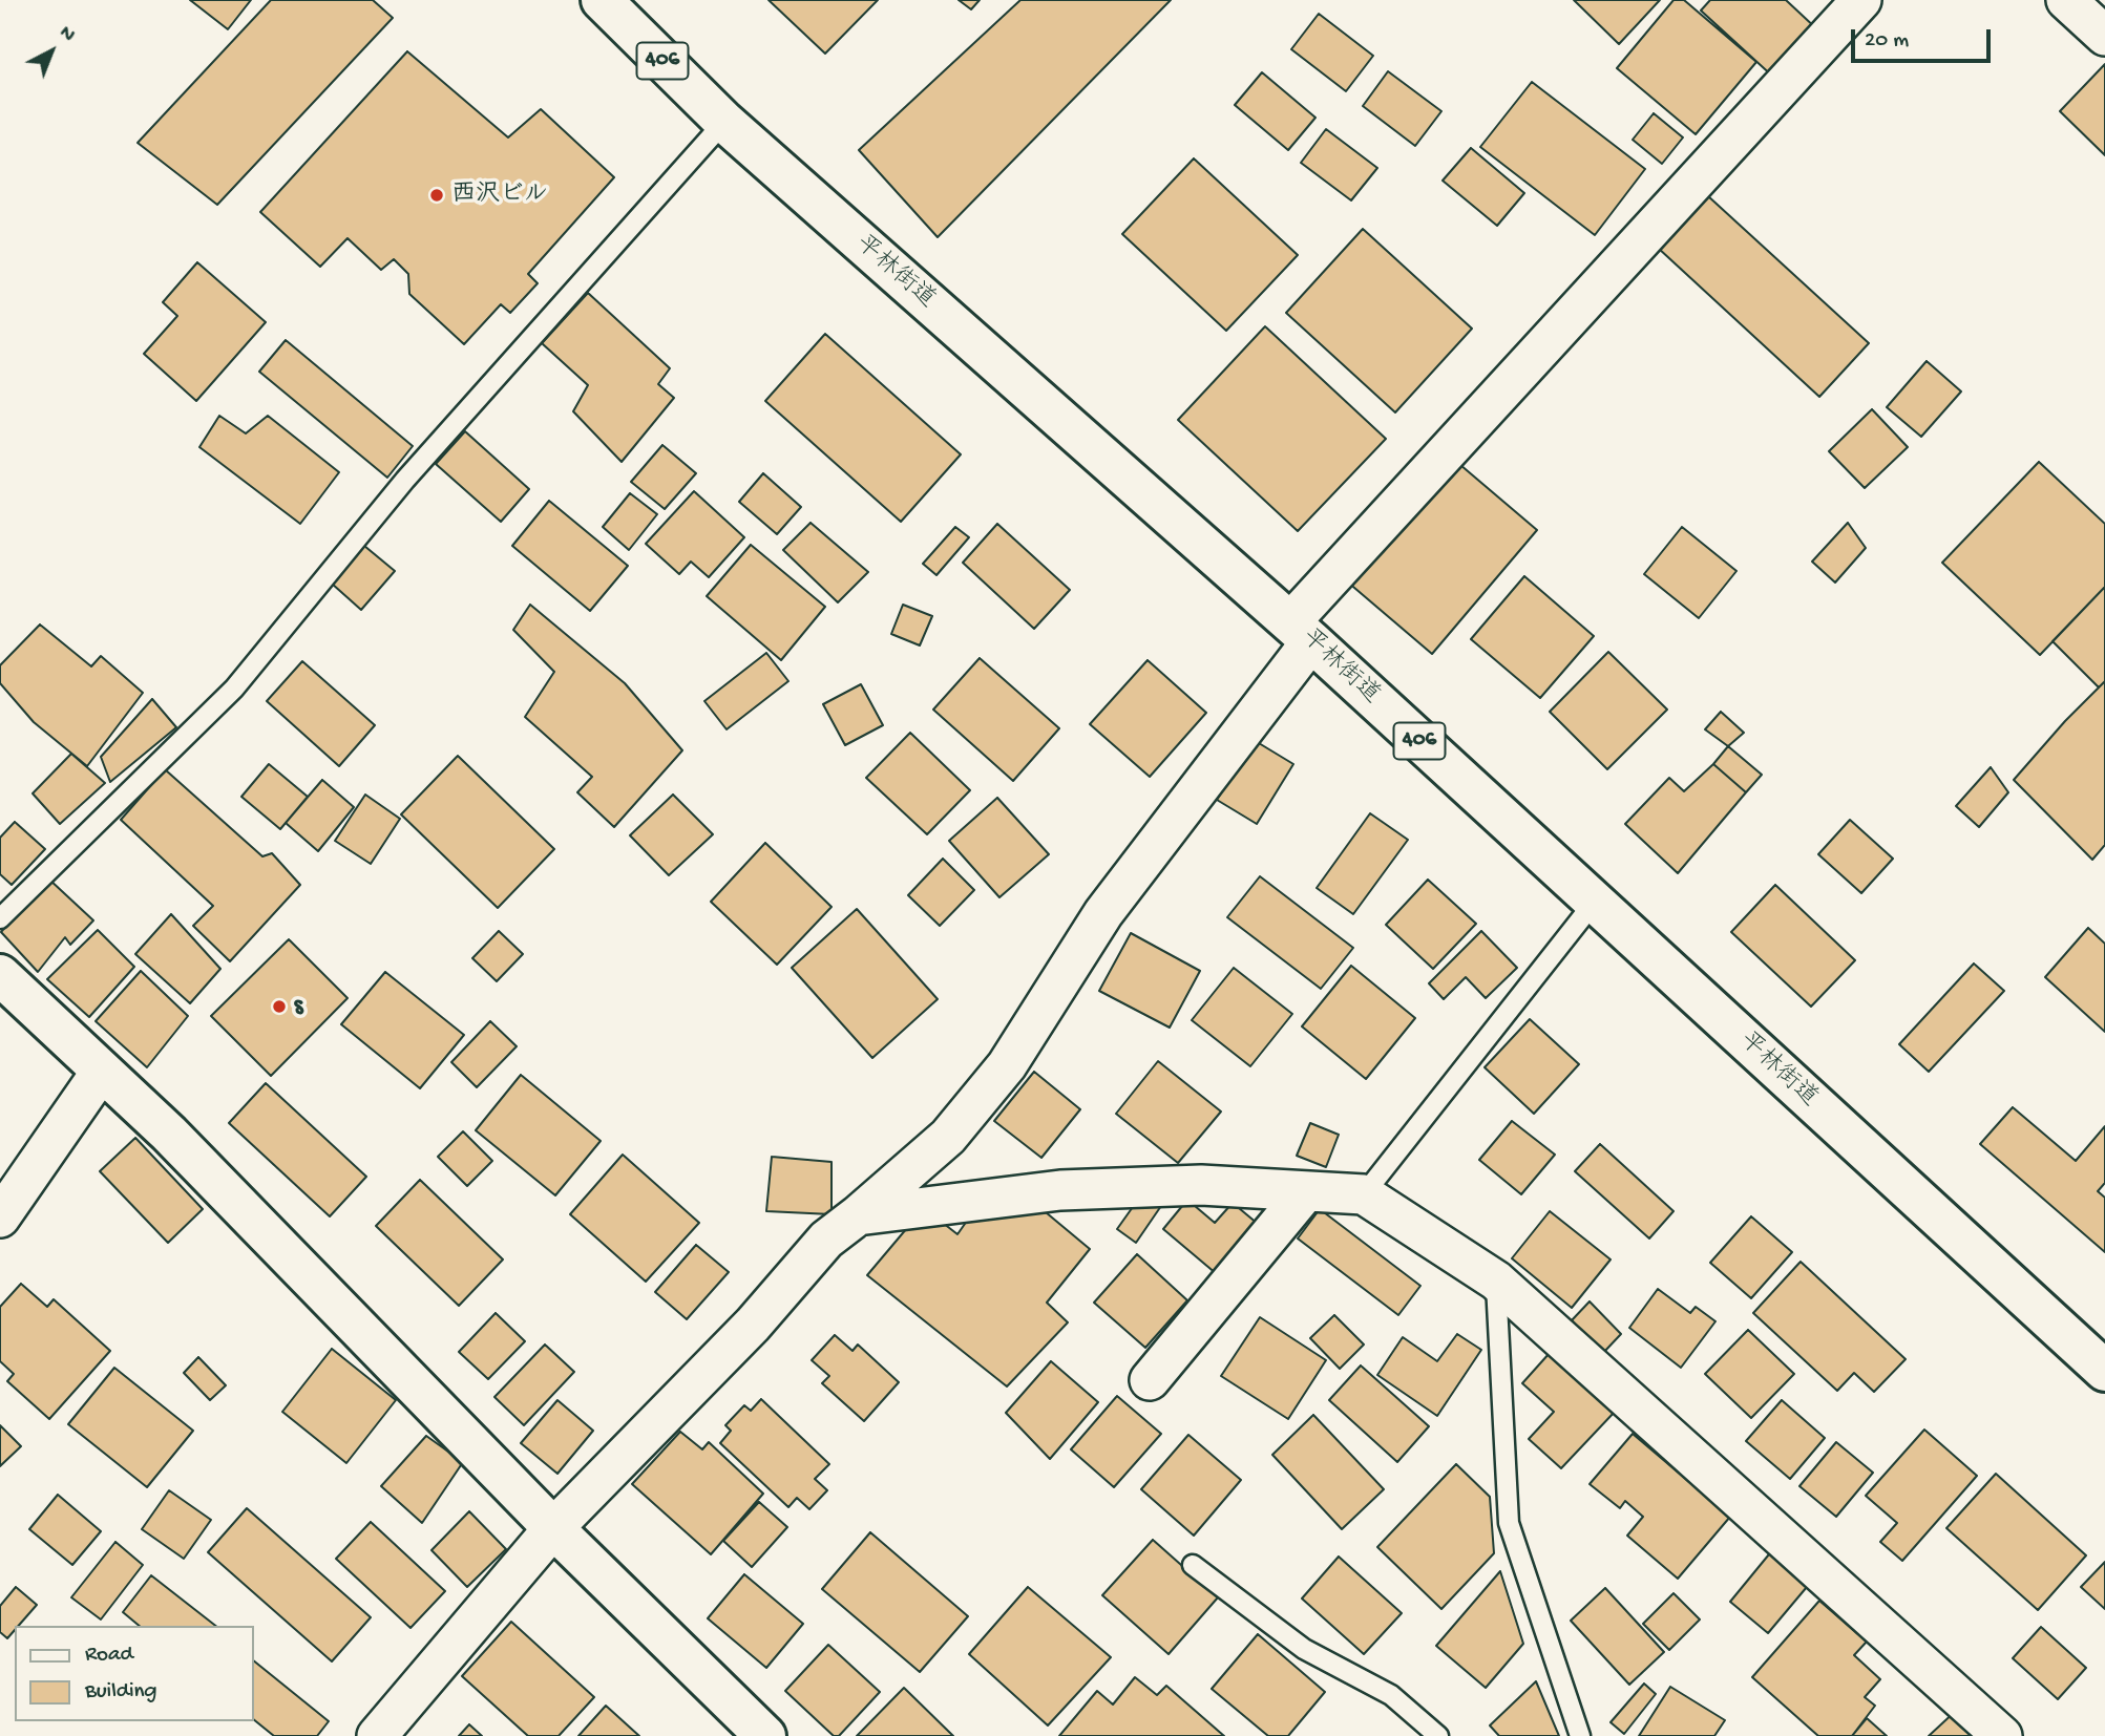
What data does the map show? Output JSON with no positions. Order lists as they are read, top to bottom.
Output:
{
  "streets": {
    "main road": ["406", "平林街道"]
  },
  "places": ["西沢ビル", "s"],
  "legend": ["Road", "Building"],
  "scale_bar": "20 m",
  "north": "top right"
}
